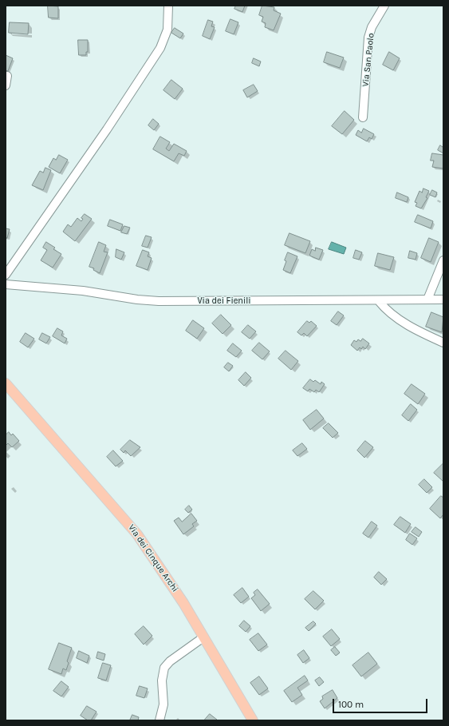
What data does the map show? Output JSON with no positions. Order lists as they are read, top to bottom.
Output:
{
  "streets": {
    "main road": ["Via dei Cinque Archi"],
    "street": ["Via San Paolo", "Via dei Fienili"]
  },
  "scale_bar": "100 m"
}
